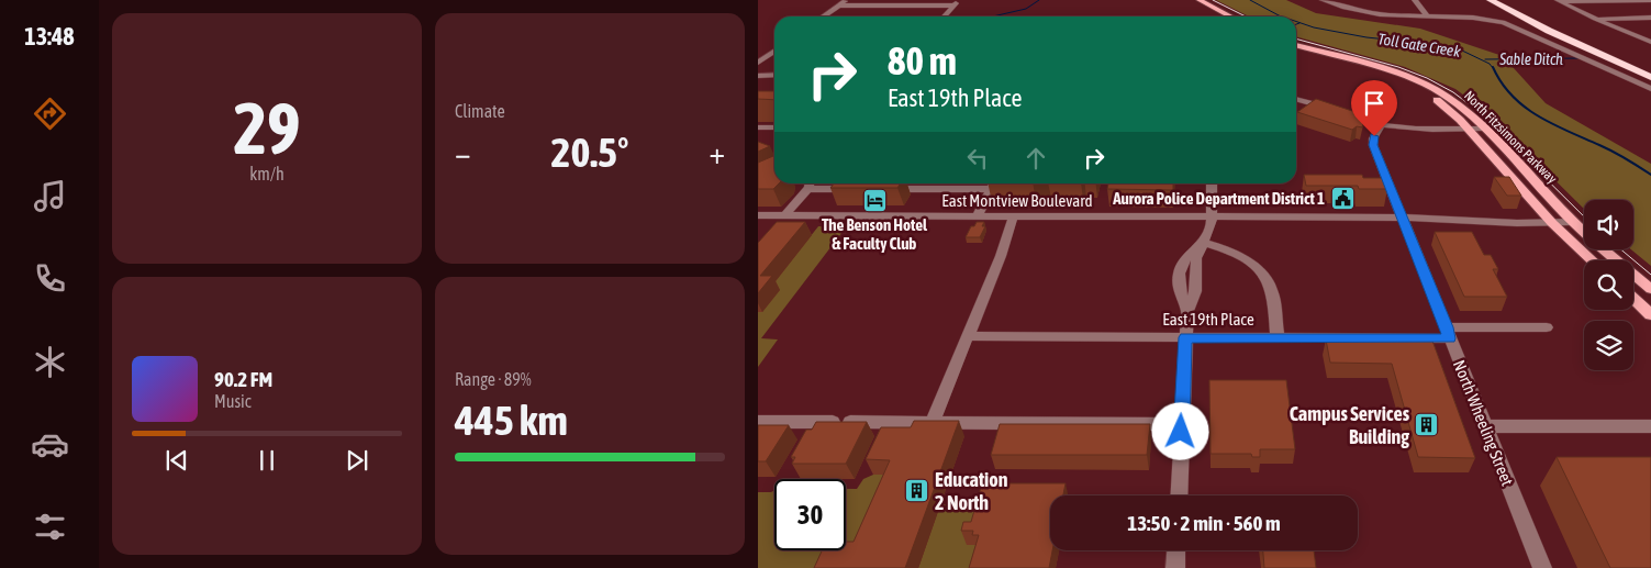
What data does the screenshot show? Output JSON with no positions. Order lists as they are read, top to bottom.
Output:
{
  "streets": {
    "main road": ["North Fitzsimons Parkway"],
    "street": ["East Montview Boulevard", "East 19th Place", "North Wheeling Street"]
  },
  "crossings": [
    ["North Fitzsimons Parkway", "East Montview Boulevard"],
    ["East Montview Boulevard", "North Wheeling Street"],
    ["East 19th Place", "North Wheeling Street"]
  ],
  "water": ["Toll Gate Creek", "Sable Ditch"],
  "places": {
    "public building": ["Aurora Police Department District 1"],
    "hotel": ["The Benson Hotel & Faculty Club"],
    "building": ["Campus Services Building", "Education 2 North"]
  },
  "page": {
    "tabs": "13:48",
    "tile": [
      ["29", "km/h"],
      "Climate",
      ["Range · 89%", "445 km"]
    ],
    "turn": ["80 m", "East 19th Place"],
    "heat": ["−", "20.5°", "+"],
    "song": ["90.2 FM", "Music"],
    "limit": "30",
    "trip": "13:50 · 2 min · 560 m"
  }
}
